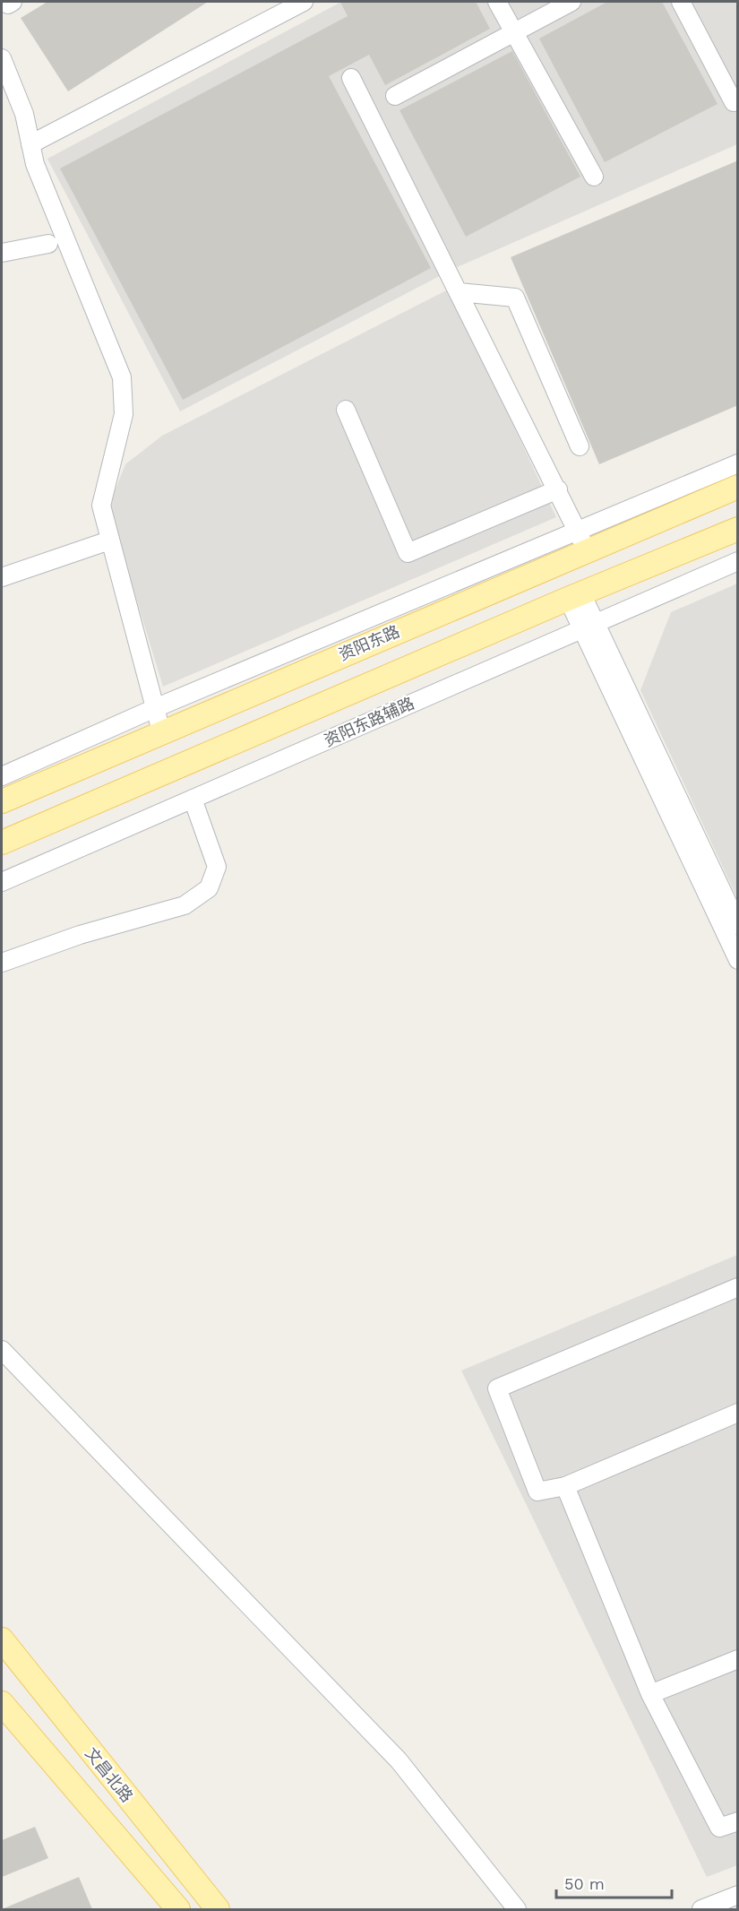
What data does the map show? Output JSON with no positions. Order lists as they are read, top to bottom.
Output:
{
  "streets": {
    "main road": ["资阳东路", "文昌北路"],
    "street": ["资阳东路辅路"]
  },
  "scale_bar": "50 m"
}
